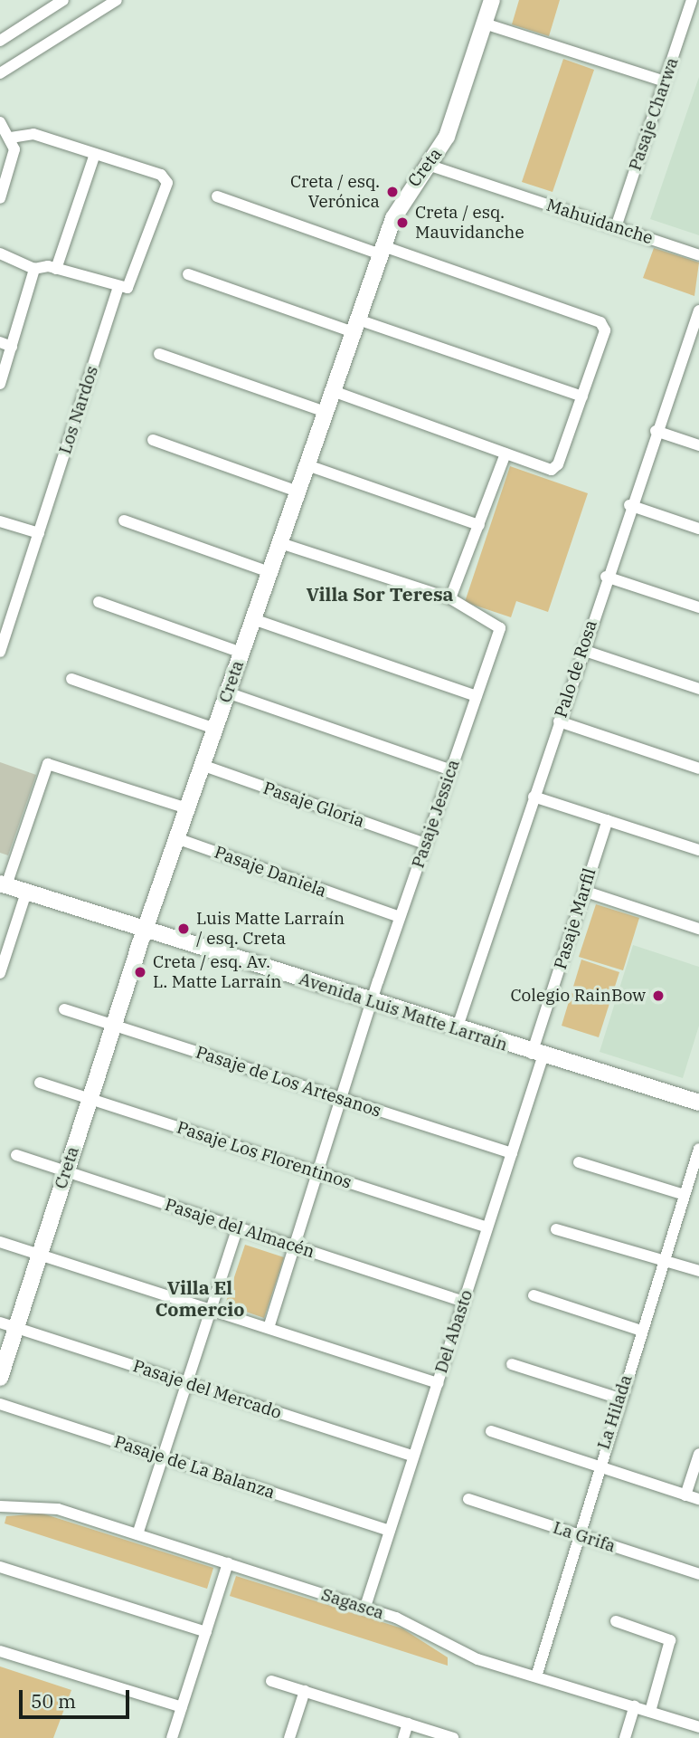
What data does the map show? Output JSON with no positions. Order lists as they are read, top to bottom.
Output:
{
  "streets": {
    "street": [
      "Pasaje Charwa",
      "Creta",
      "Mahuidanche",
      "Los Nardos",
      "Palo de Rosa",
      "Pasaje Gloria",
      "Pasaje Jessica",
      "Pasaje Daniela",
      "Pasaje Marfil",
      "Avenida Luis Matte Larraín",
      "Pasaje de Los Artesanos",
      "Pasaje Los Florentinos",
      "Pasaje del Almacén",
      "Del Abasto",
      "Pasaje del Mercado",
      "La Hilada",
      "Pasaje de La Balanza",
      "La Grifa",
      "Sagasca"
    ]
  },
  "crossings": [
    ["Pasaje Charwa", "Mahuidanche"],
    ["Creta", "Mahuidanche"],
    ["Creta", "Pasaje Gloria"],
    ["Creta", "Pasaje Daniela"],
    ["Creta", "Avenida Luis Matte Larraín"],
    ["Creta", "Pasaje de Los Artesanos"],
    ["Creta", "Pasaje Los Florentinos"],
    ["Creta", "Pasaje del Almacén"],
    ["Creta", "Pasaje del Mercado"],
    ["Palo de Rosa", "Avenida Luis Matte Larraín"],
    ["Pasaje Gloria", "Pasaje Jessica"],
    ["Pasaje Jessica", "Pasaje Daniela"],
    ["Pasaje Jessica", "Avenida Luis Matte Larraín"],
    ["Pasaje Jessica", "Pasaje de Los Artesanos"],
    ["Pasaje Jessica", "Pasaje Los Florentinos"],
    ["Pasaje Jessica", "Pasaje del Almacén"],
    ["Pasaje Marfil", "Avenida Luis Matte Larraín"],
    ["Pasaje Marfil", "Del Abasto"],
    ["Avenida Luis Matte Larraín", "Del Abasto"],
    ["Pasaje de Los Artesanos", "Del Abasto"],
    ["Pasaje Los Florentinos", "Del Abasto"],
    ["Pasaje del Almacén", "Del Abasto"],
    ["Del Abasto", "Pasaje del Mercado"],
    ["Del Abasto", "Pasaje de La Balanza"],
    ["Del Abasto", "Sagasca"],
    ["La Hilada", "La Grifa"],
    ["La Hilada", "Sagasca"]
  ],
  "districts": ["Villa Sor Teresa", "Villa El Comercio"],
  "places": [
    "Creta / esq. Verónica",
    "Creta / esq. Mauvidanche",
    "Luis Matte Larraín / esq. Creta",
    "Creta / esq. Av. L. Matte Larraín",
    "Colegio RainBow"
  ],
  "scale_bar": "50 m"
}
